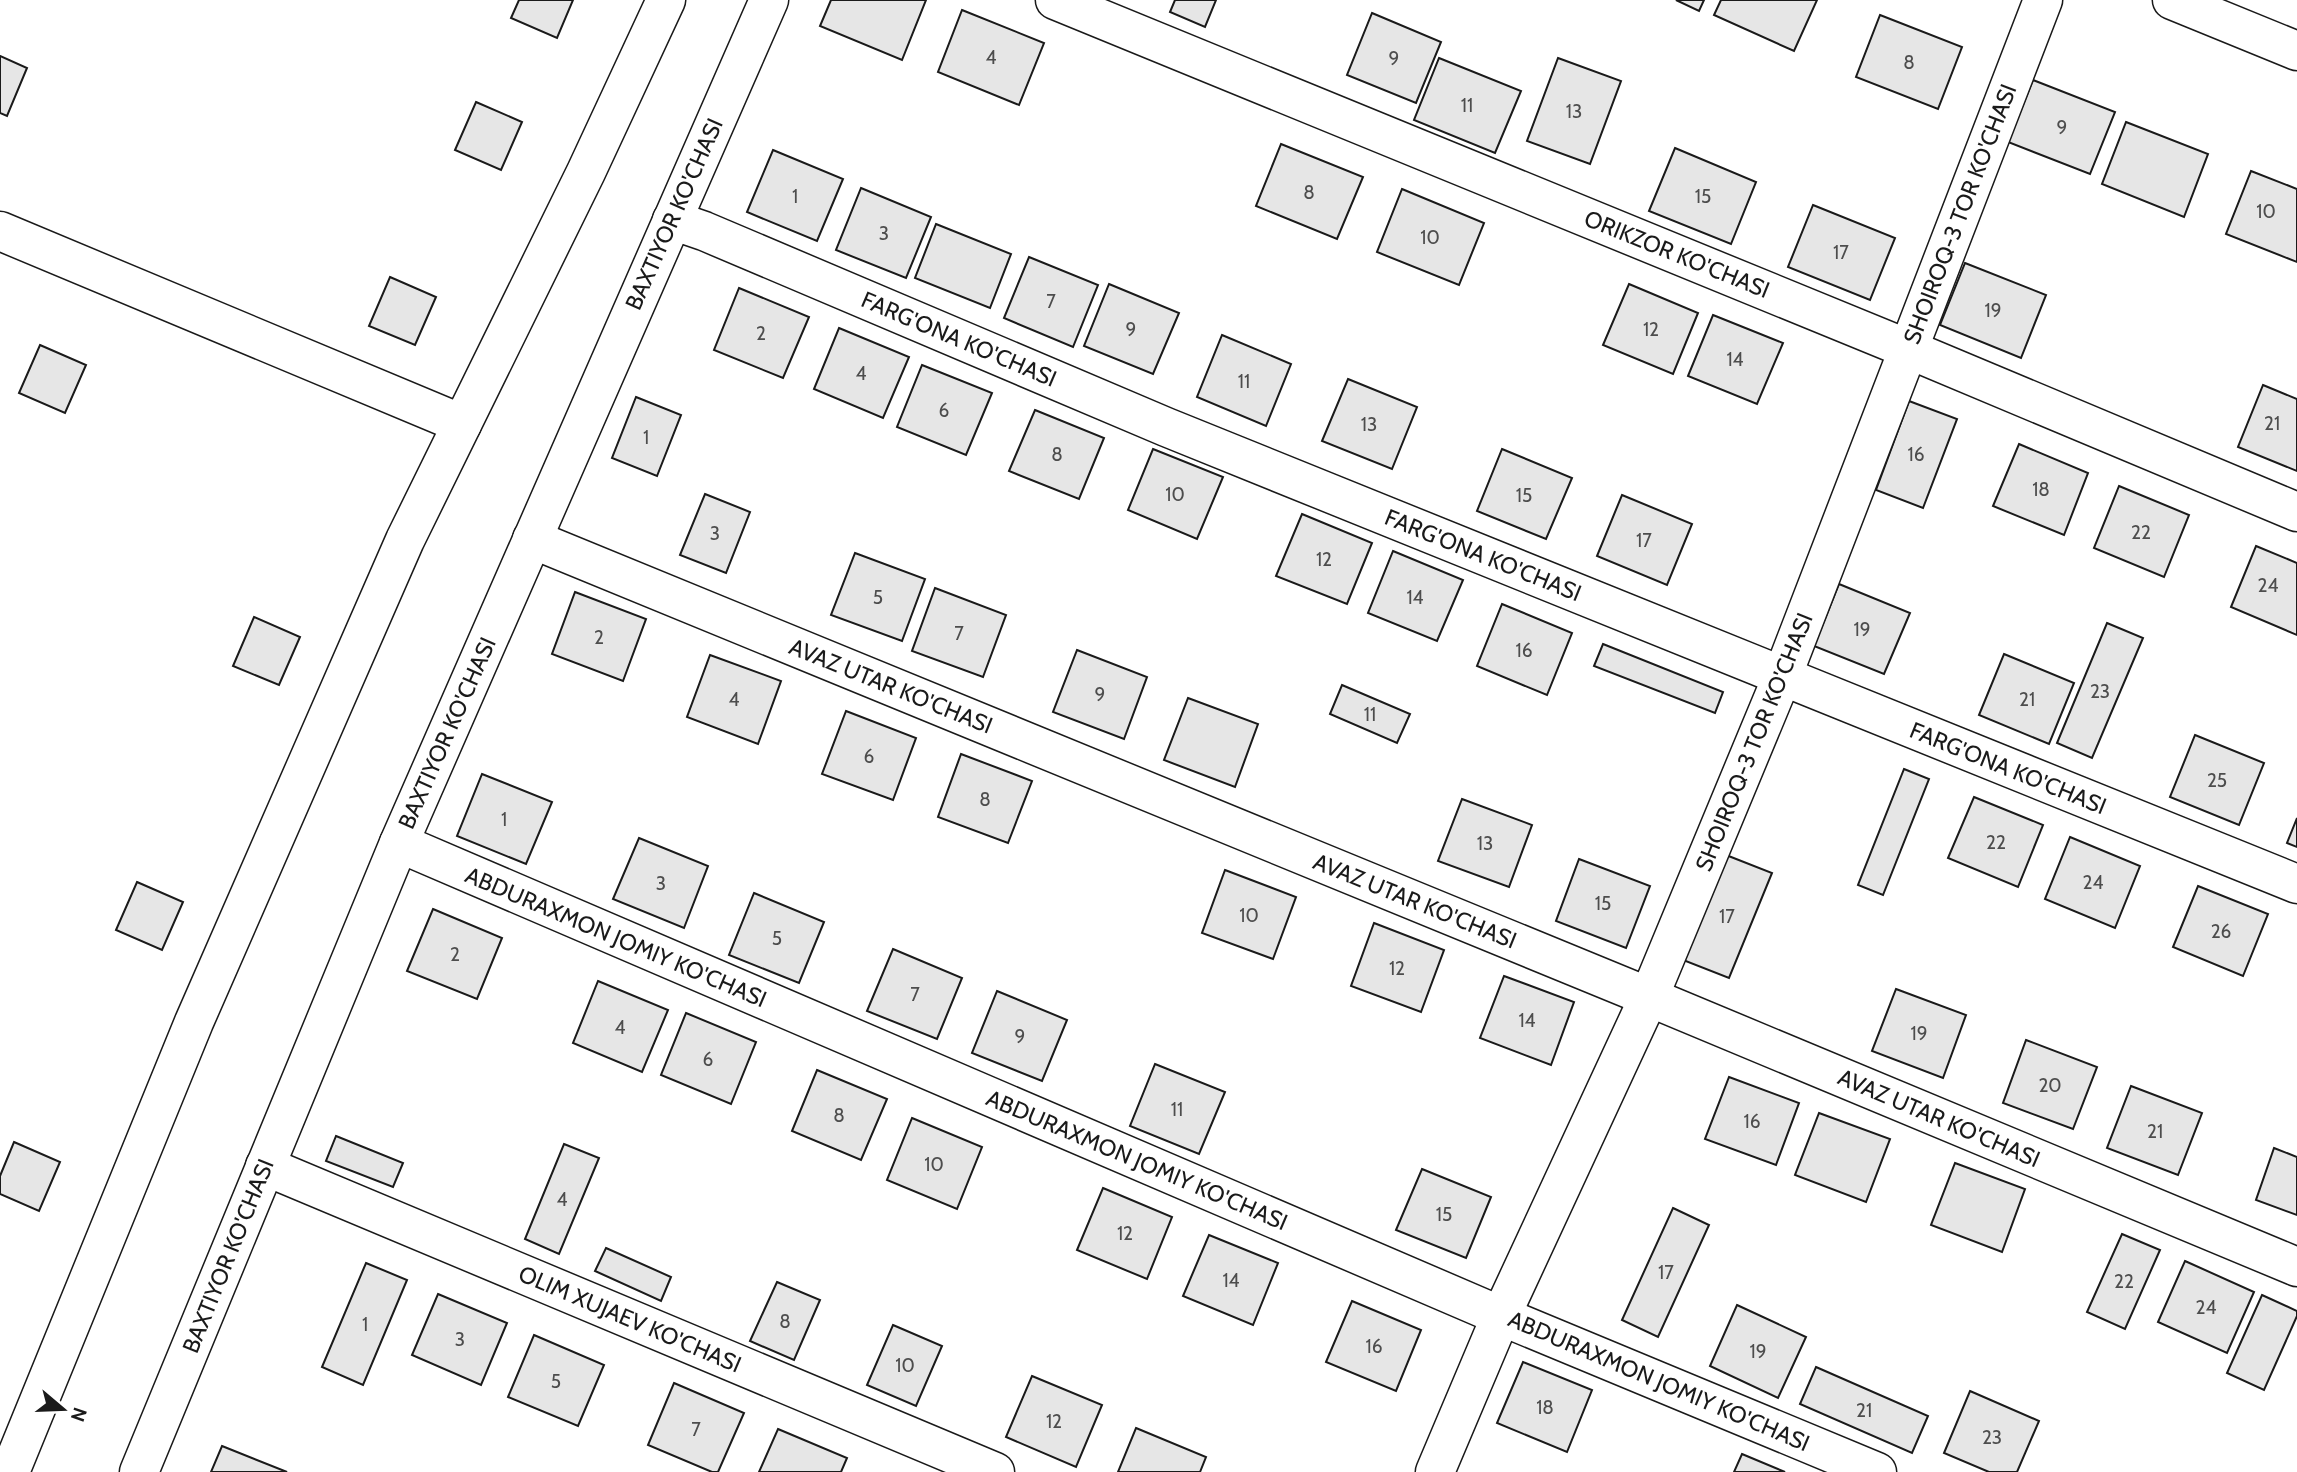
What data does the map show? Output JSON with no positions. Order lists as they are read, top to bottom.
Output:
{
  "streets": {
    "street": [
      "BAXTIYOR KO'CHASI",
      "SHOIROQ-3 TOR KO'CHASI",
      "ORIKZOR KO'CHASI",
      "FARG'ONA KO'CHASI",
      "AVAZ UTAR KO'CHASI",
      "ABDURAXMON JOMIY KO'CHASI",
      "OLIM XUJAEV KO'CHASI"
    ]
  },
  "crossings": [
    ["BAXTIYOR KO'CHASI", "FARG'ONA KO'CHASI"],
    ["BAXTIYOR KO'CHASI", "AVAZ UTAR KO'CHASI"],
    ["BAXTIYOR KO'CHASI", "ABDURAXMON JOMIY KO'CHASI"],
    ["BAXTIYOR KO'CHASI", "OLIM XUJAEV KO'CHASI"],
    ["SHOIROQ-3 TOR KO'CHASI", "ORIKZOR KO'CHASI"],
    ["SHOIROQ-3 TOR KO'CHASI", "FARG'ONA KO'CHASI"],
    ["SHOIROQ-3 TOR KO'CHASI", "AVAZ UTAR KO'CHASI"],
    ["SHOIROQ-3 TOR KO'CHASI", "ABDURAXMON JOMIY KO'CHASI"]
  ],
  "house_numbers": [
    "4",
    "9",
    "8",
    "11",
    "13",
    "9",
    "8",
    "1",
    "15",
    "10",
    "3",
    "10",
    "17",
    "7",
    "19",
    "9",
    "12",
    "2",
    "14",
    "4",
    "11",
    "6",
    "21",
    "13",
    "1",
    "8",
    "16",
    "18",
    "10",
    "15",
    "22",
    "3",
    "17",
    "12",
    "24",
    "5",
    "14",
    "19",
    "7",
    "2",
    "16",
    "23",
    "9",
    "4",
    "21",
    "11",
    "6",
    "25",
    "8",
    "1",
    "22",
    "13",
    "24",
    "3",
    "15",
    "10",
    "17",
    "26",
    "5",
    "2",
    "12",
    "7",
    "14",
    "4",
    "19",
    "9",
    "6",
    "20",
    "11",
    "8",
    "16",
    "21",
    "10",
    "4",
    "15",
    "12",
    "17",
    "14",
    "22",
    "24",
    "8",
    "1",
    "3",
    "16",
    "19",
    "10",
    "5",
    "18",
    "21",
    "12",
    "7",
    "23"
  ],
  "north": "right"
}
